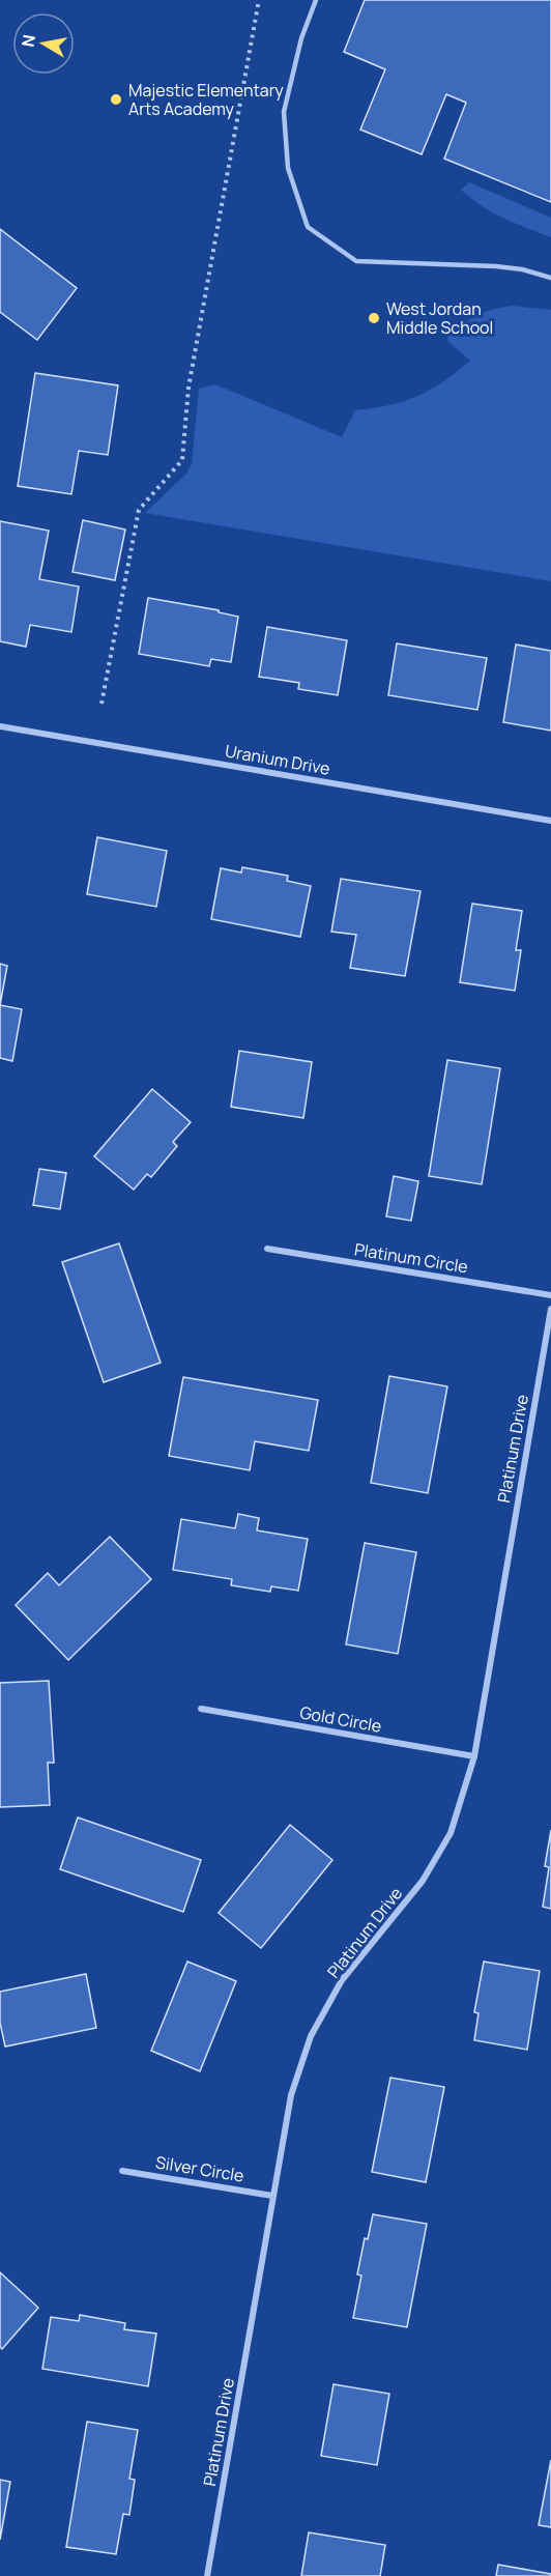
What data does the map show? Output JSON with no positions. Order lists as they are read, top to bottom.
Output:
{
  "streets": {
    "street": [
      "Uranium Drive",
      "Platinum Circle",
      "Platinum Drive",
      "Gold Circle",
      "Silver Circle"
    ]
  },
  "crossings": [
    ["Platinum Drive", "Gold Circle"],
    ["Platinum Drive", "Silver Circle"]
  ],
  "places": ["Majestic Elementary Arts Academy", "West Jordan Middle School"],
  "north": "left"
}
